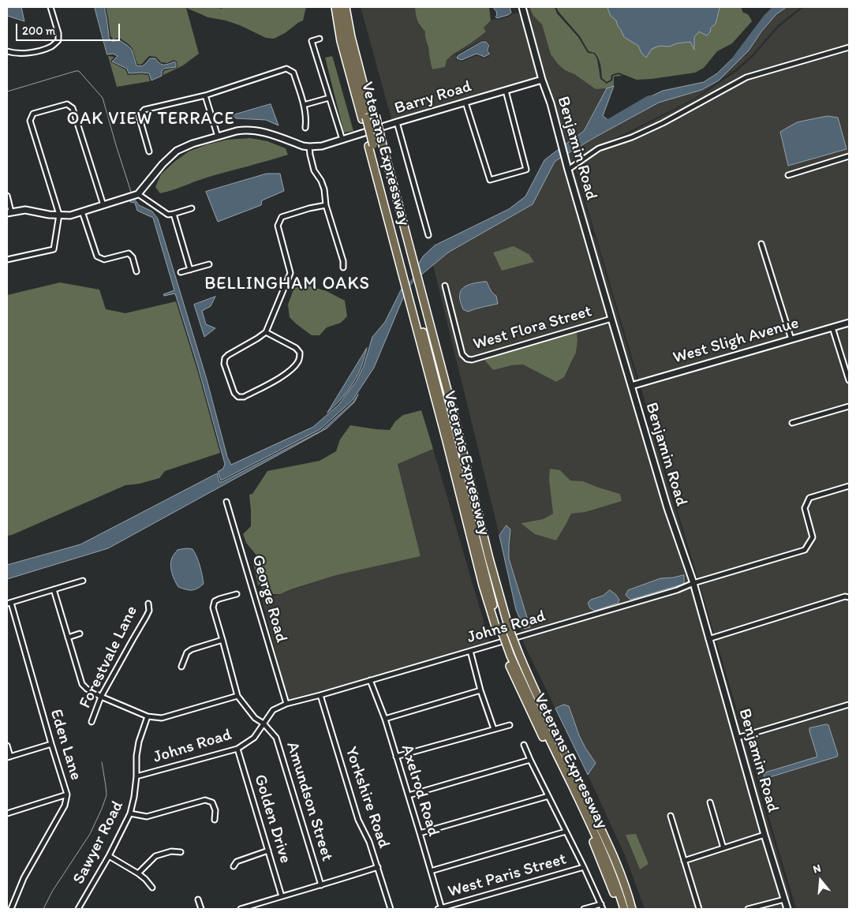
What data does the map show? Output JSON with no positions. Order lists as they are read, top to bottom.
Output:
{
  "streets": {
    "highway": ["Veterans Expressway"],
    "street": [
      "Barry Road",
      "Benjamin Road",
      "West Flora Street",
      "West Sligh Avenue",
      "George Road",
      "Johns Road",
      "Forestvale Lane",
      "Eden Lane",
      "Axelrod Road",
      "Yorkshire Road",
      "Amundson Street",
      "Golden Drive",
      "Sawyer Road",
      "West Paris Street"
    ]
  },
  "crossings": [
    ["Barry Road", "Benjamin Road"],
    ["Benjamin Road", "West Flora Street"],
    ["Benjamin Road", "West Sligh Avenue"],
    ["Benjamin Road", "Johns Road"],
    ["George Road", "Johns Road"],
    ["Johns Road", "Axelrod Road"],
    ["Johns Road", "Yorkshire Road"],
    ["Johns Road", "Amundson Street"],
    ["Johns Road", "Golden Drive"],
    ["Johns Road", "Sawyer Road"],
    ["Axelrod Road", "West Paris Street"]
  ],
  "districts": ["OAK VIEW TERRACE", "BELLINGHAM OAKS"],
  "scale_bar": "200 m",
  "north": "top"
}
